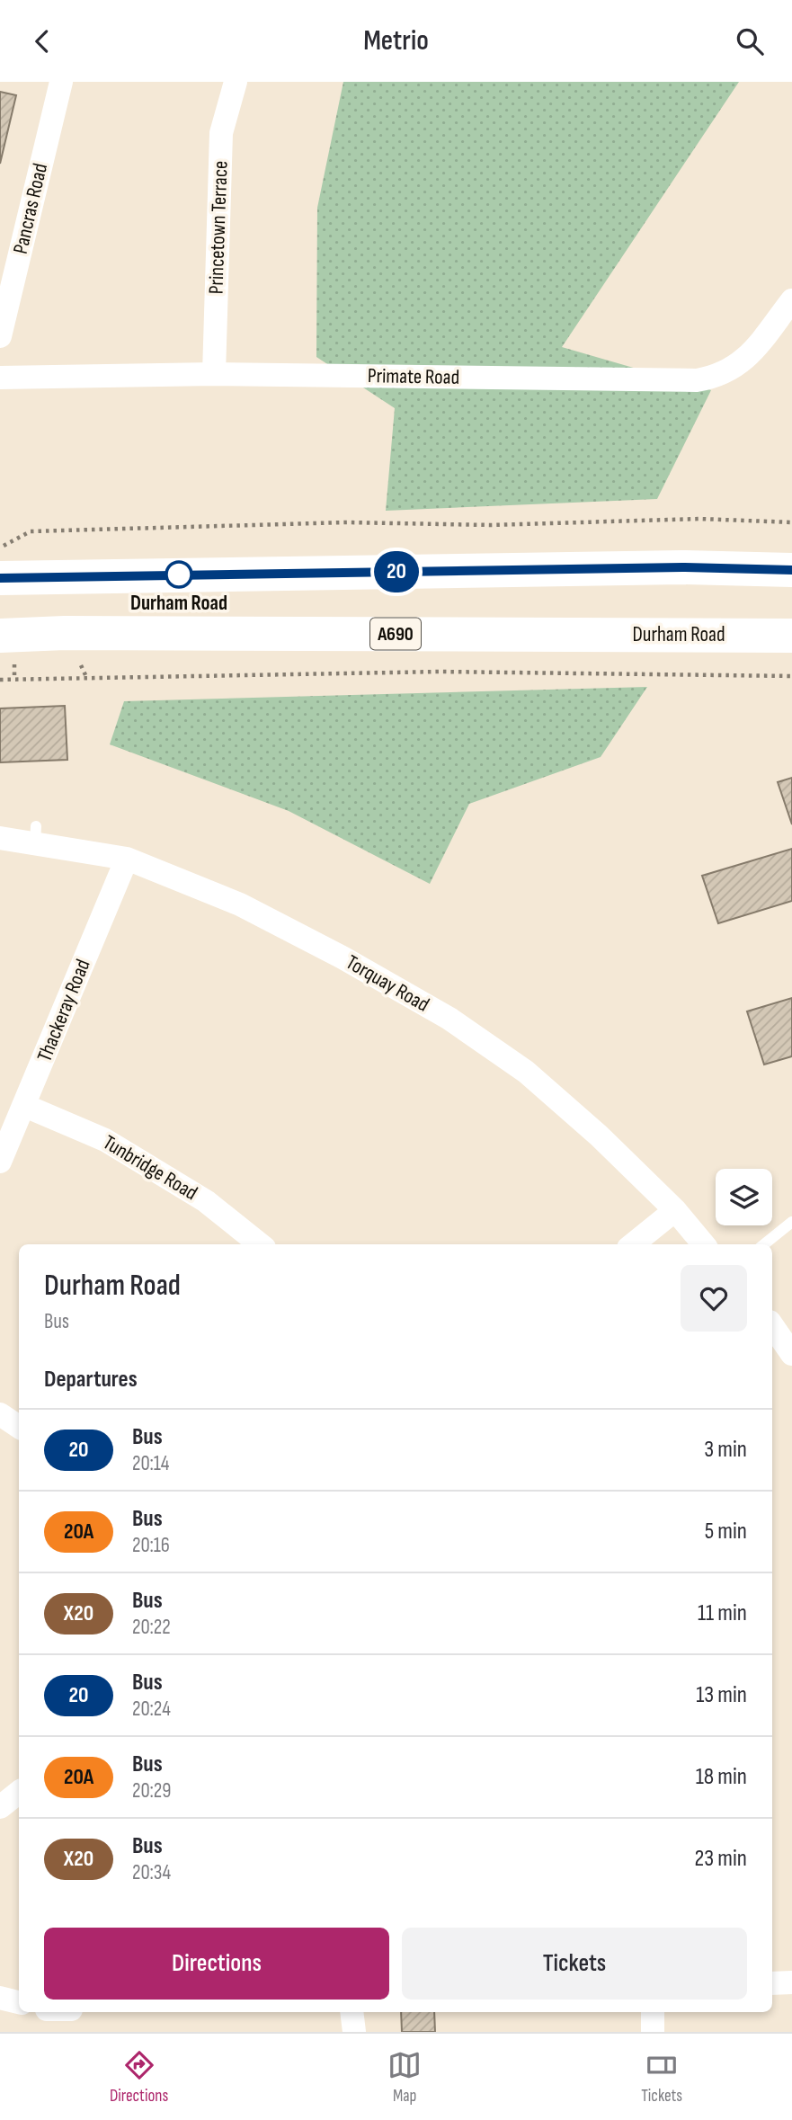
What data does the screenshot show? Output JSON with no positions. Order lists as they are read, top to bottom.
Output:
{
  "streets": {
    "highway": ["A690", "Durham Road"],
    "street": [
      "Pancras Road",
      "Princetown Terrace",
      "Primate Road",
      "Torquay Road",
      "Thackeray Road",
      "Tunbridge Road"
    ]
  },
  "crossings": [
    ["Princetown Terrace", "Primate Road"],
    ["Torquay Road", "Thackeray Road"],
    ["Thackeray Road", "Tunbridge Road"]
  ],
  "places": ["Durham Road"],
  "lines": ["bus line 20"],
  "page": {
    "header": "Metrio",
    "on_map": "20",
    "heading": [
      ["Durham Road", "Bus"],
      "Departures"
    ],
    "list": [
      {
        "mark": "20",
        "name": "Bus",
        "note": "20:14",
        "value": "3 min"
      },
      {
        "mark": "20A",
        "name": "Bus",
        "note": "20:16",
        "value": "5 min"
      },
      {
        "mark": "X20",
        "name": "Bus",
        "note": "20:22",
        "value": "11 min"
      },
      {
        "mark": "20",
        "name": "Bus",
        "note": "20:24",
        "value": "13 min"
      },
      {
        "mark": "20A",
        "name": "Bus",
        "note": "20:29",
        "value": "18 min"
      },
      {
        "mark": "X20",
        "name": "Bus",
        "note": "20:34",
        "value": "23 min"
      }
    ],
    "buttons": ["Directions", "Tickets"],
    "tabs": ["Directions", "Map", "Tickets"]
  }
}
